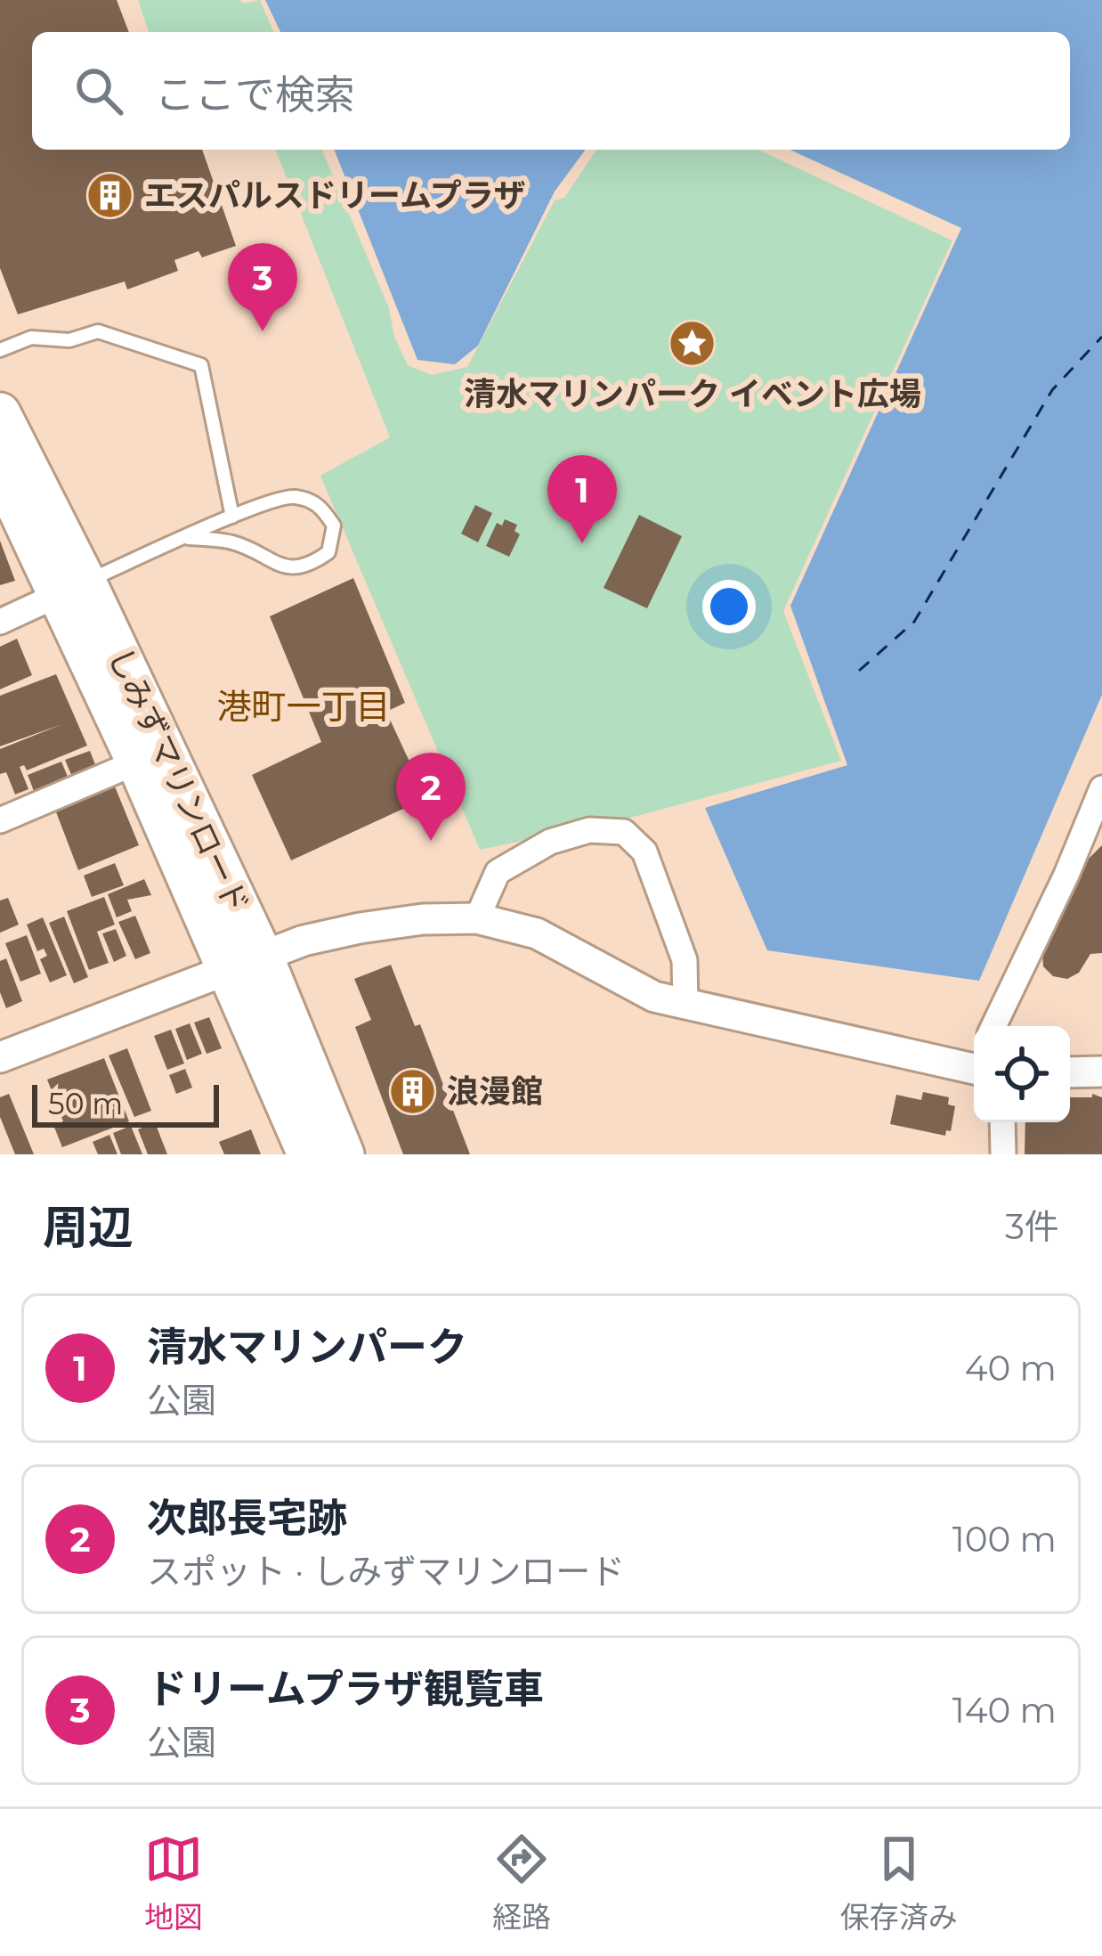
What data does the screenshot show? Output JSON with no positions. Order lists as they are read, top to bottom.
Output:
{
  "streets": {
    "highway": ["しみずマリンロード"]
  },
  "districts": ["港町一丁目"],
  "places": {
    "building": ["エスパルスドリームプラザ", "浪漫館"],
    "place": ["清水マリンパーク イベント広場"]
  },
  "scale_bar": "50 m",
  "page": {
    "search": "ここで検索",
    "pins": ["3", "1", "2"],
    "scale": "50 m",
    "heading": ["周辺", "3件"],
    "list": [
      {
        "mark": "1",
        "name": "清水マリンパーク",
        "note": "公園",
        "value": "40 m"
      },
      {
        "mark": "2",
        "name": "次郎長宅跡",
        "note": "スポット · しみずマリンロード",
        "value": "100 m"
      },
      {
        "mark": "3",
        "name": "ドリームプラザ観覧車",
        "note": "公園",
        "value": "140 m"
      }
    ],
    "nav": ["地図", "経路", "保存済み"]
  }
}
